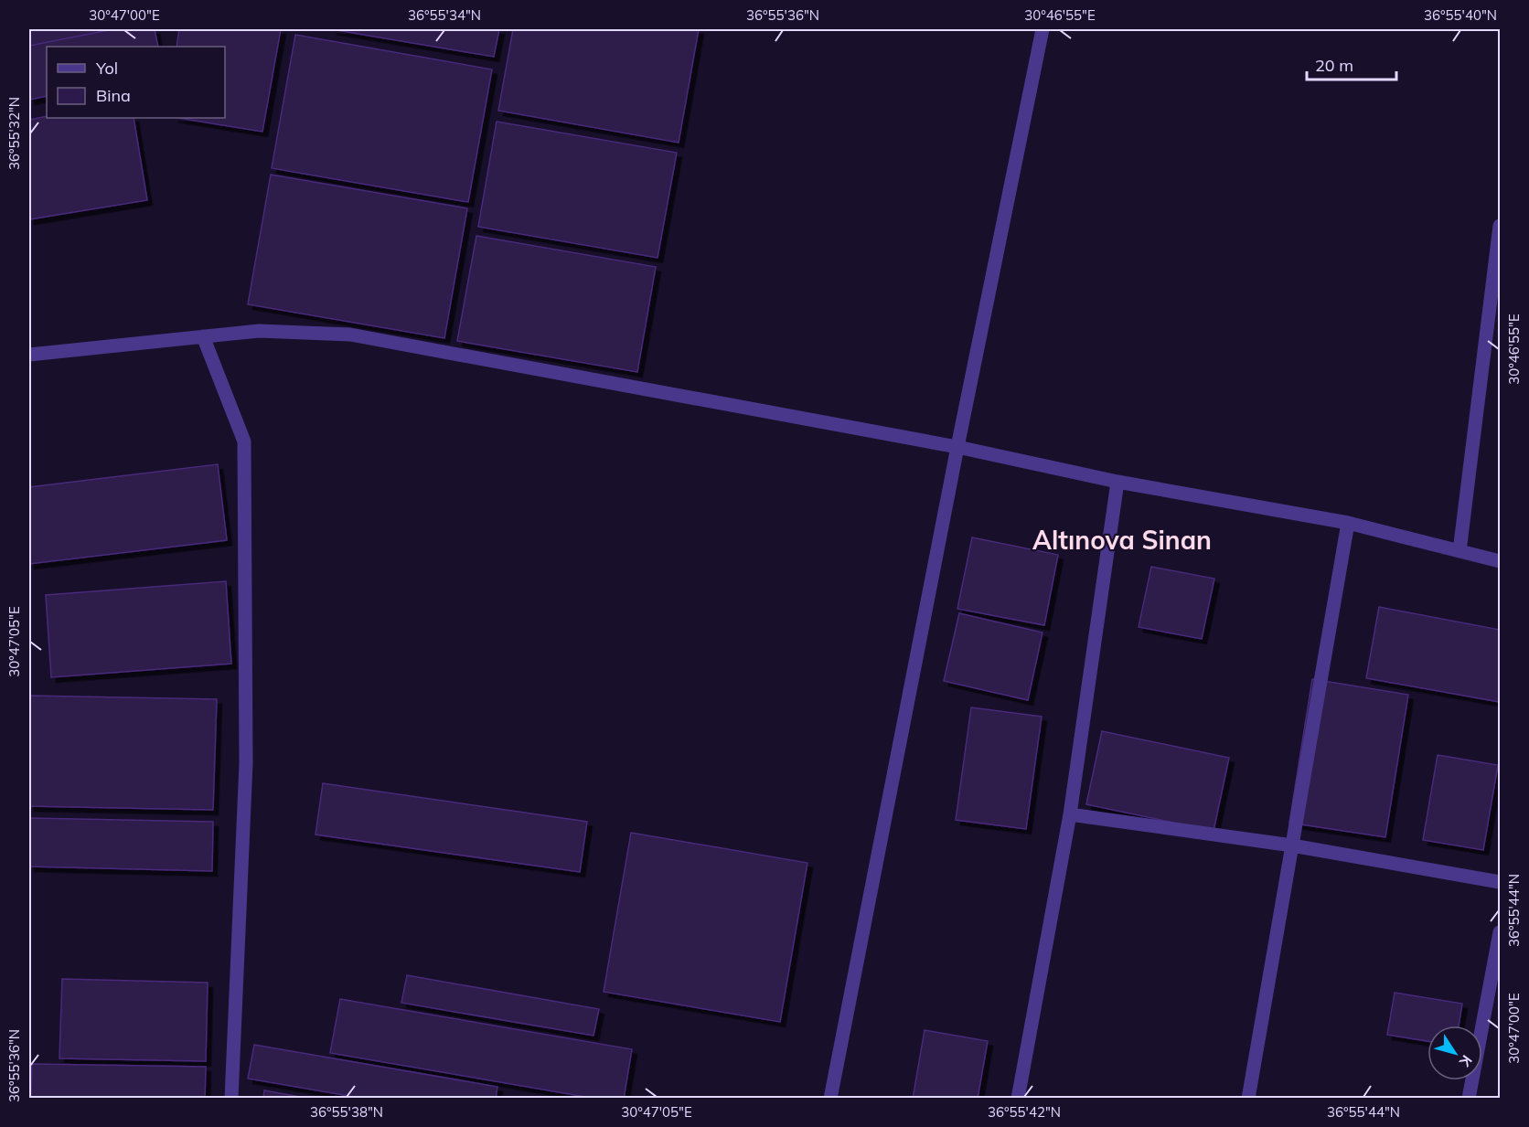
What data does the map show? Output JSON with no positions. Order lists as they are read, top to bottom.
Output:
{
  "districts": ["Altınova Sinan"],
  "legend": ["Yol", "Bina"],
  "scale_bar": "20 m",
  "north": "bottom right",
  "coordinates": [
    "30°47'00\"E",
    "36°55'34\"N",
    "36°55'36\"N",
    "30°46'55\"E",
    "36°55'40\"N",
    "36°55'32\"N",
    "30°47'05\"E",
    "36°55'44\"N",
    "36°55'38\"N",
    "36°55'42\"N"
  ]
}
